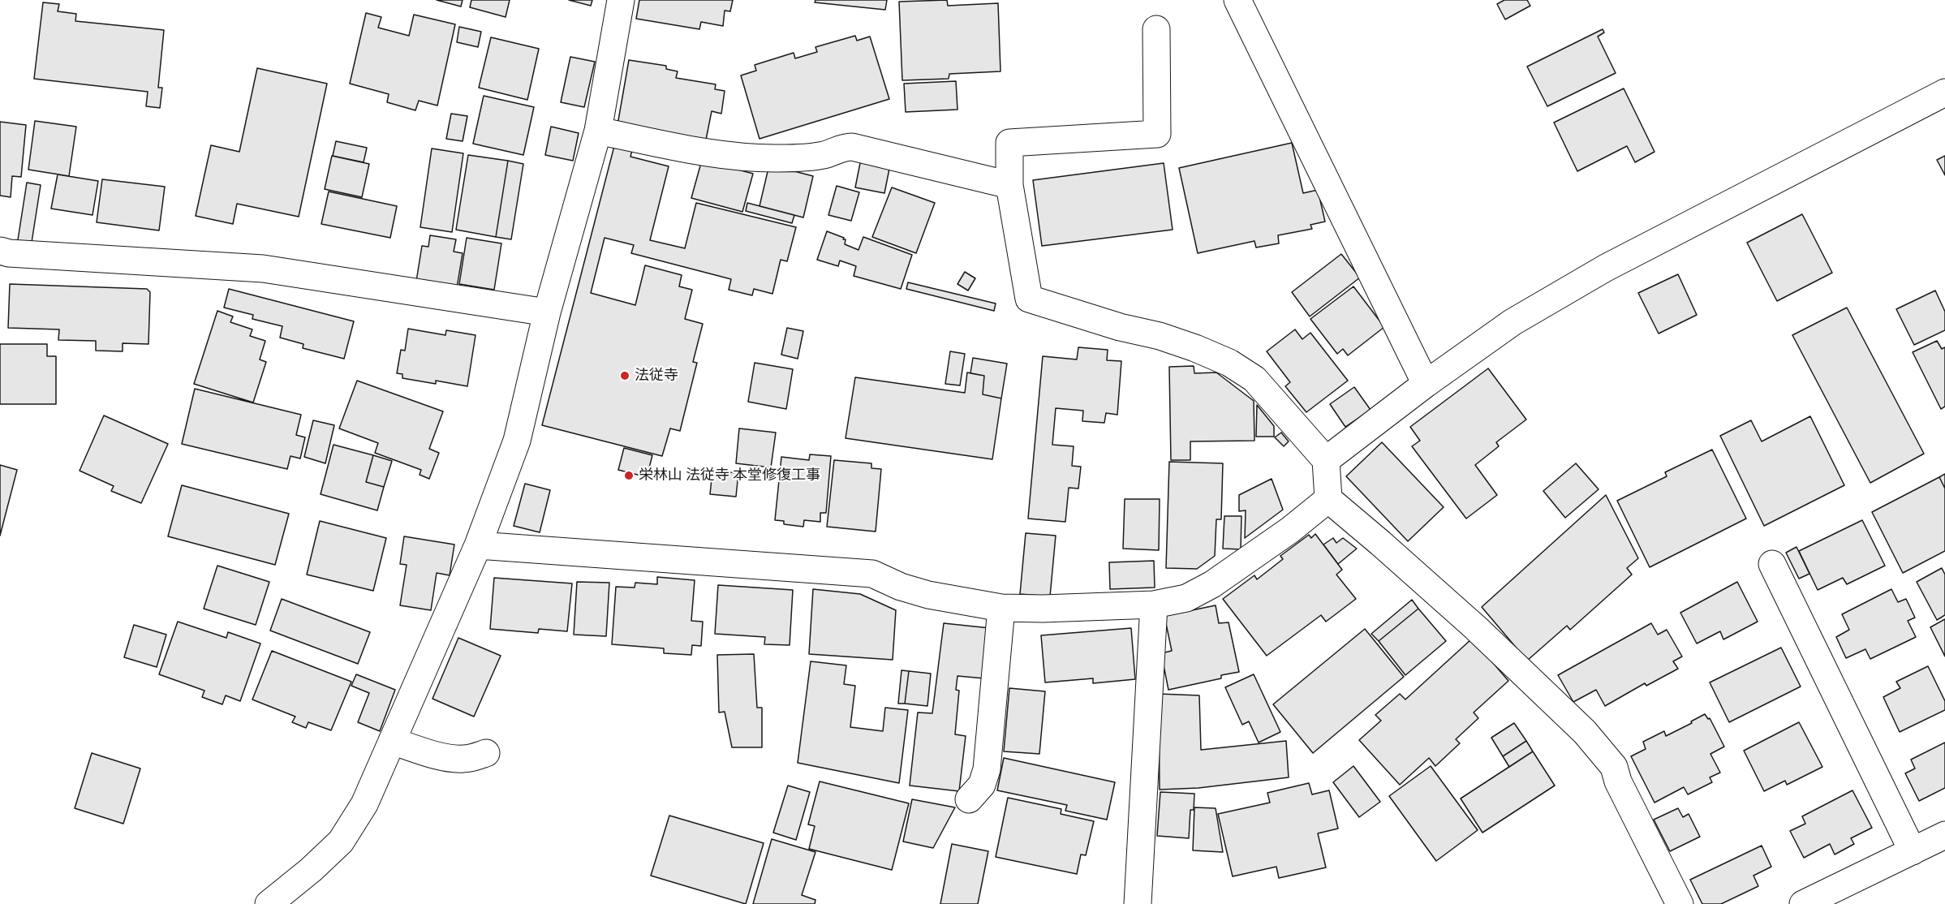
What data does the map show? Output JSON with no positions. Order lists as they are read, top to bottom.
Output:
{
  "places": ["法従寺", "栄林山 法従寺 本堂修復工事"]
}
